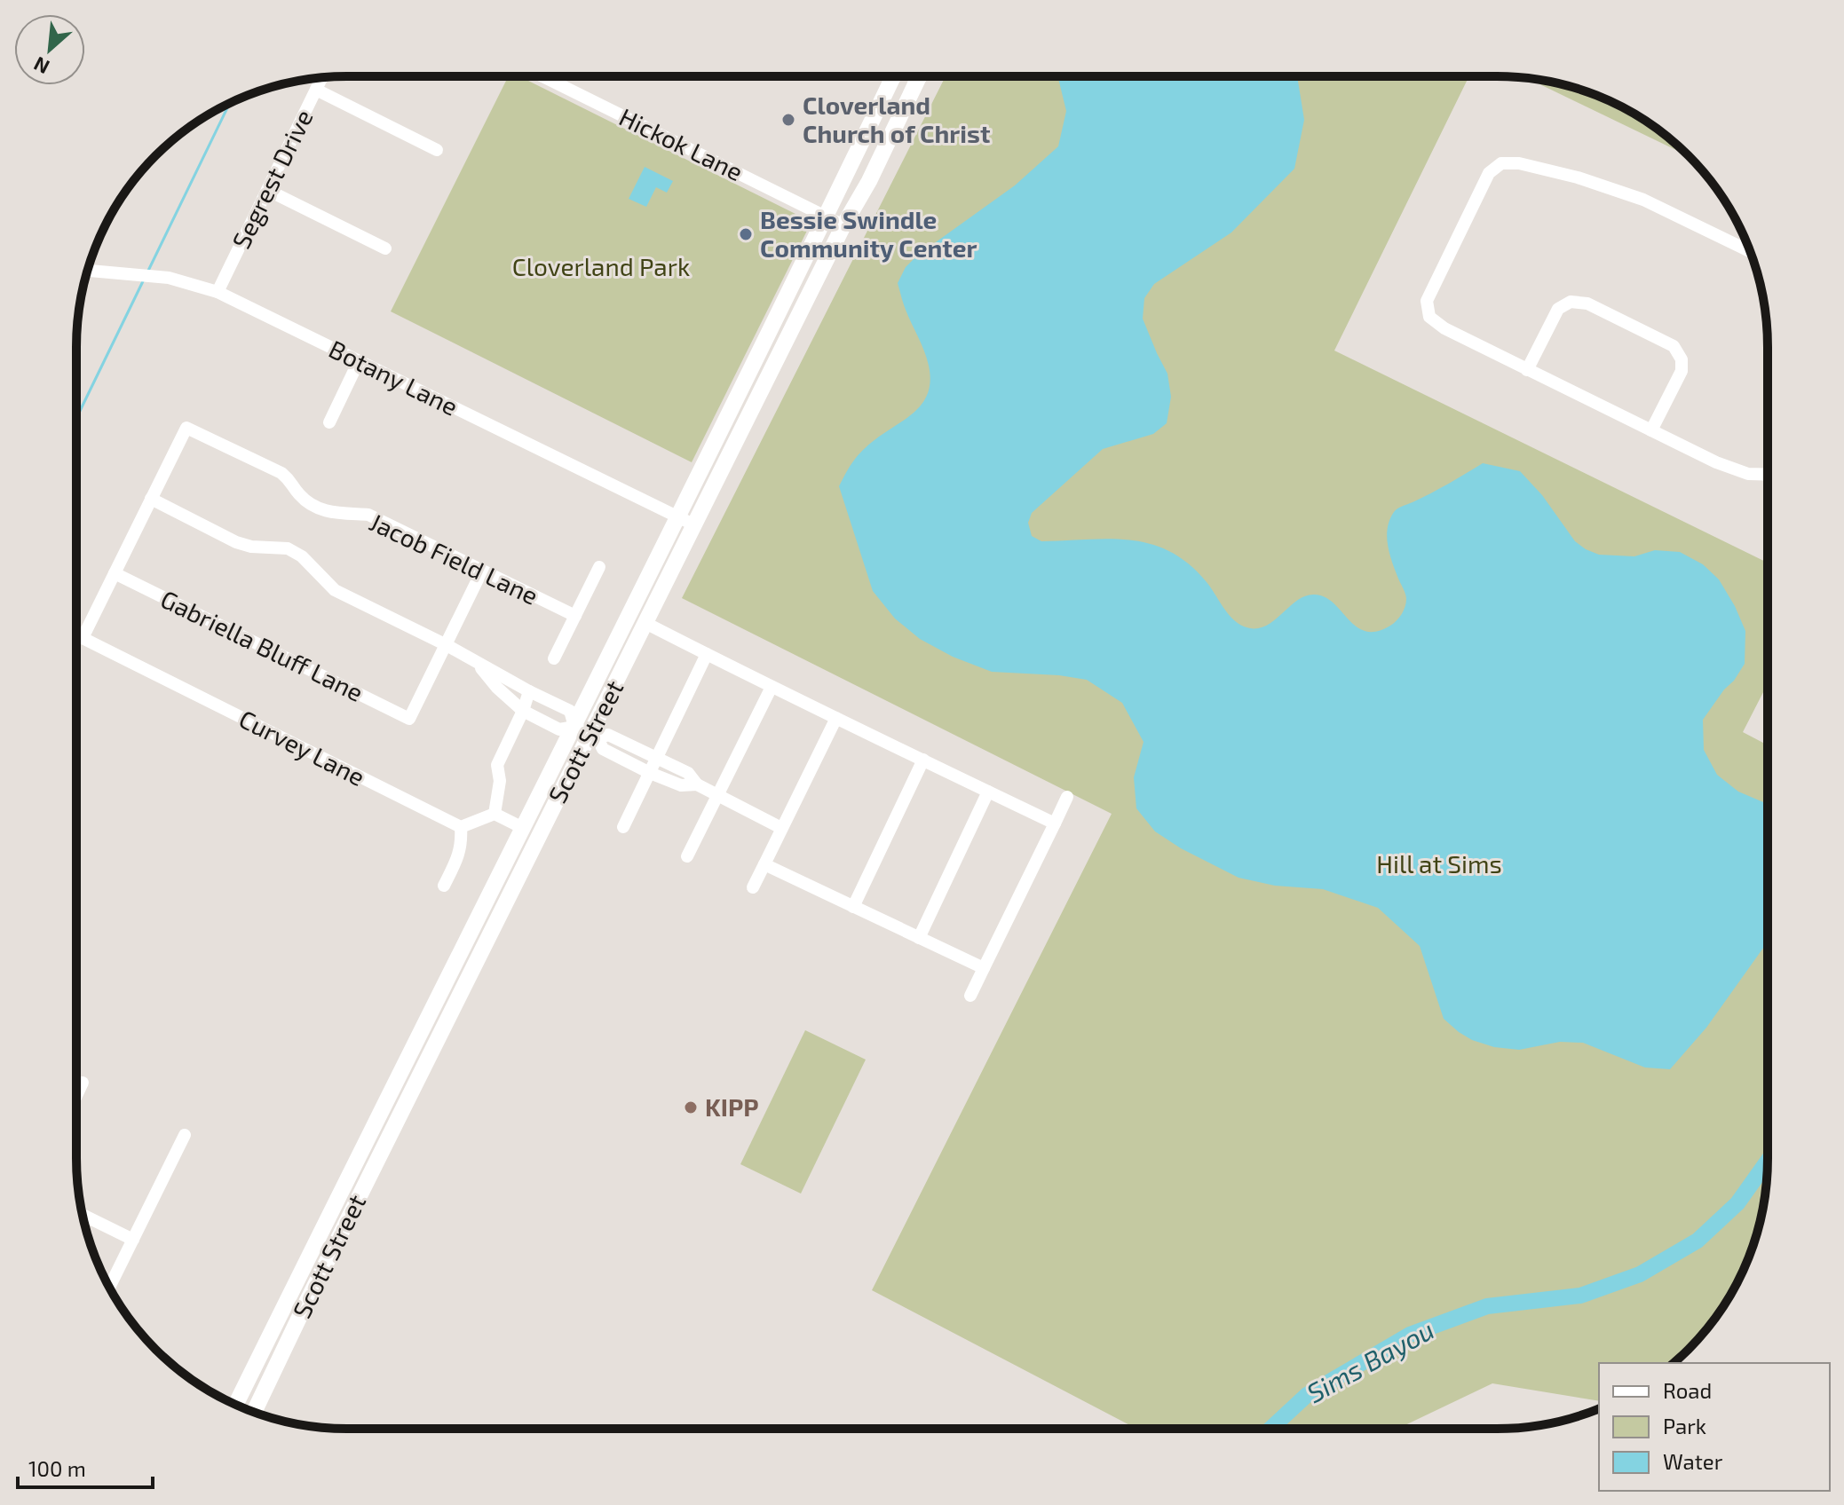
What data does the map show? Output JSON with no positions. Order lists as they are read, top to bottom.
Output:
{
  "streets": {
    "main road": ["Scott Street"],
    "street": [
      "Hickok Lane",
      "Segrest Drive",
      "Botany Lane",
      "Jacob Field Lane",
      "Gabriella Bluff Lane",
      "Curvey Lane"
    ]
  },
  "crossings": [
    ["Hickok Lane", "Scott Street"],
    ["Segrest Drive", "Botany Lane"],
    ["Botany Lane", "Scott Street"],
    ["Gabriella Bluff Lane", "Curvey Lane"]
  ],
  "water": ["Sims Bayou"],
  "parks": ["Cloverland Park", "Hill at Sims"],
  "places": ["Cloverland Church of Christ", "Bessie Swindle Community Center", "KIPP"],
  "legend": ["Road", "Park", "Water"],
  "scale_bar": "100 m",
  "north": "bottom left"
}
